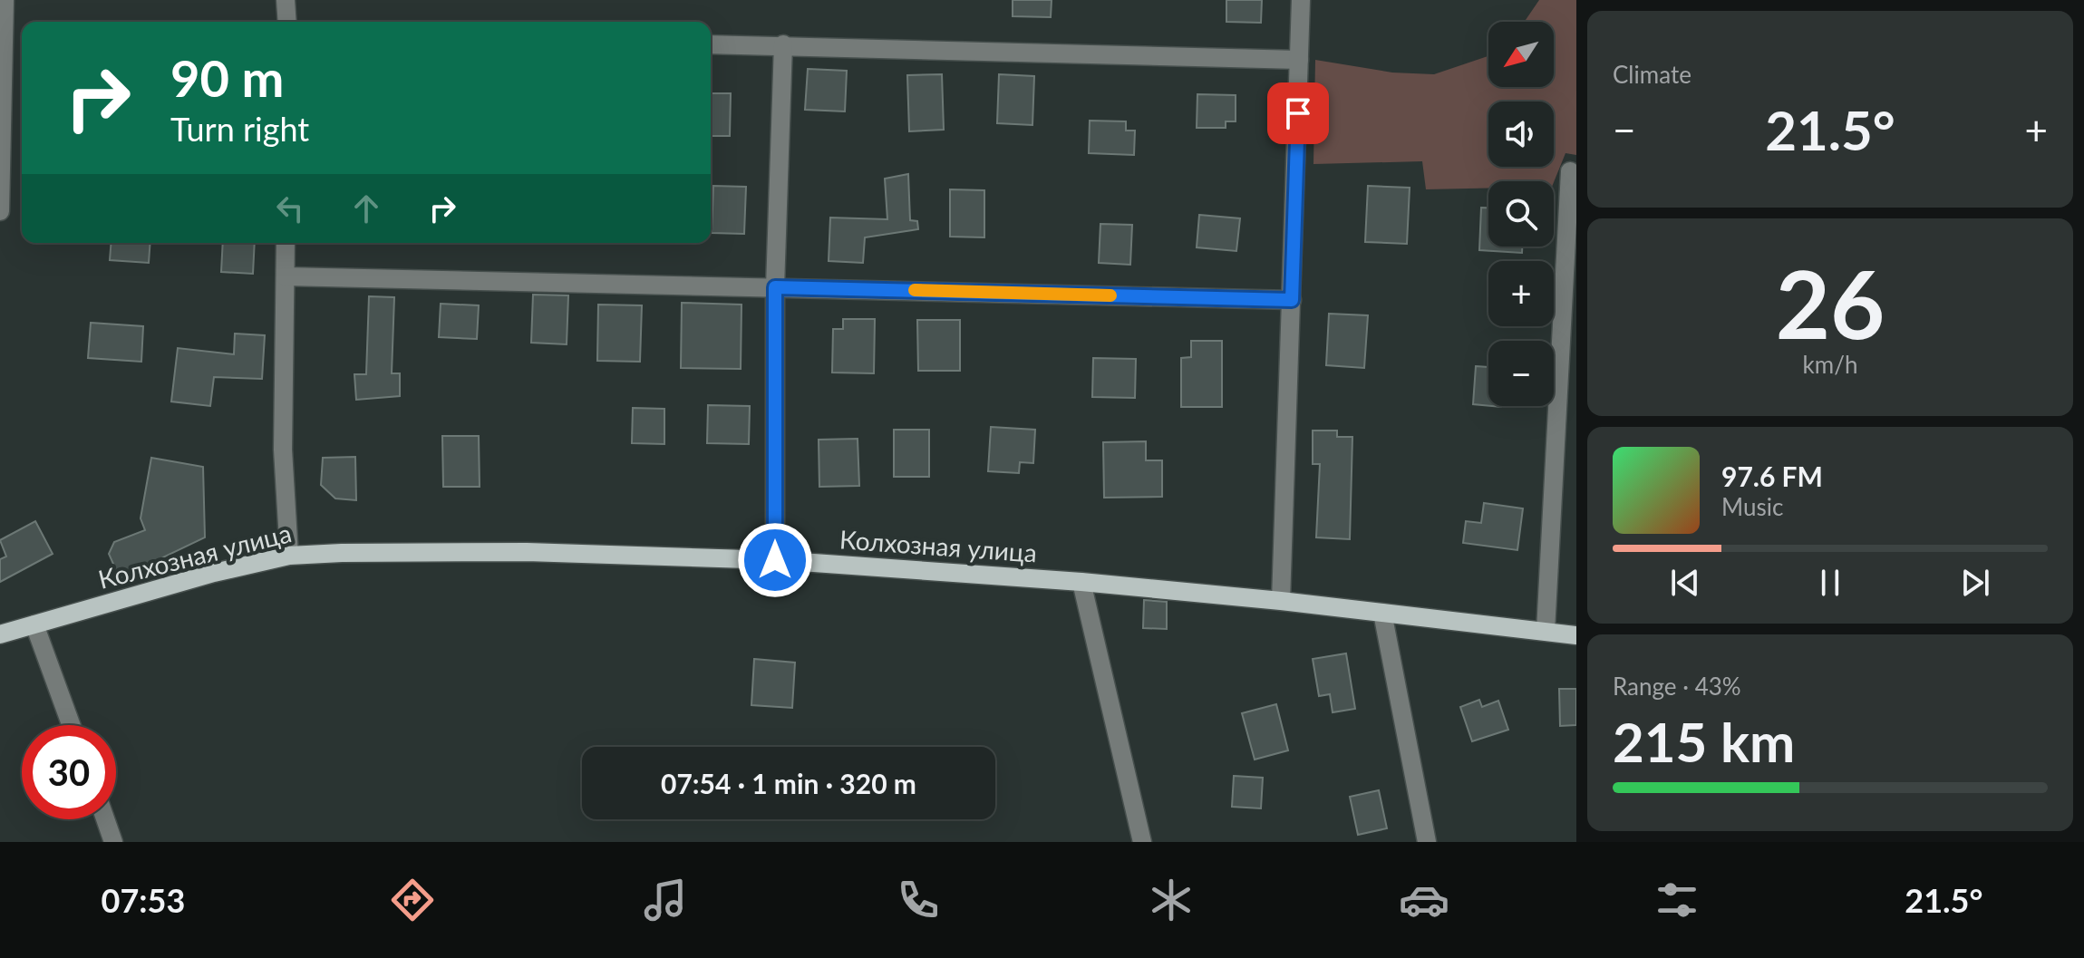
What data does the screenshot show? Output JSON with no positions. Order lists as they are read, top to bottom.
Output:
{
  "streets": {
    "main road": ["Колхозная улица"]
  },
  "north": "bottom left",
  "page": {
    "tile": [
      "Climate",
      ["26", "km/h"],
      ["Range · 43%", "215 km"]
    ],
    "map_buttons": ["+", "−"],
    "turn": ["90 m", "Turn right"],
    "heat": ["−", "21.5°", "+"],
    "song": ["97.6 FM", "Music"],
    "limit": "30",
    "trip": "07:54 · 1 min · 320 m",
    "tabs": ["07:53", "21.5°"]
  }
}
